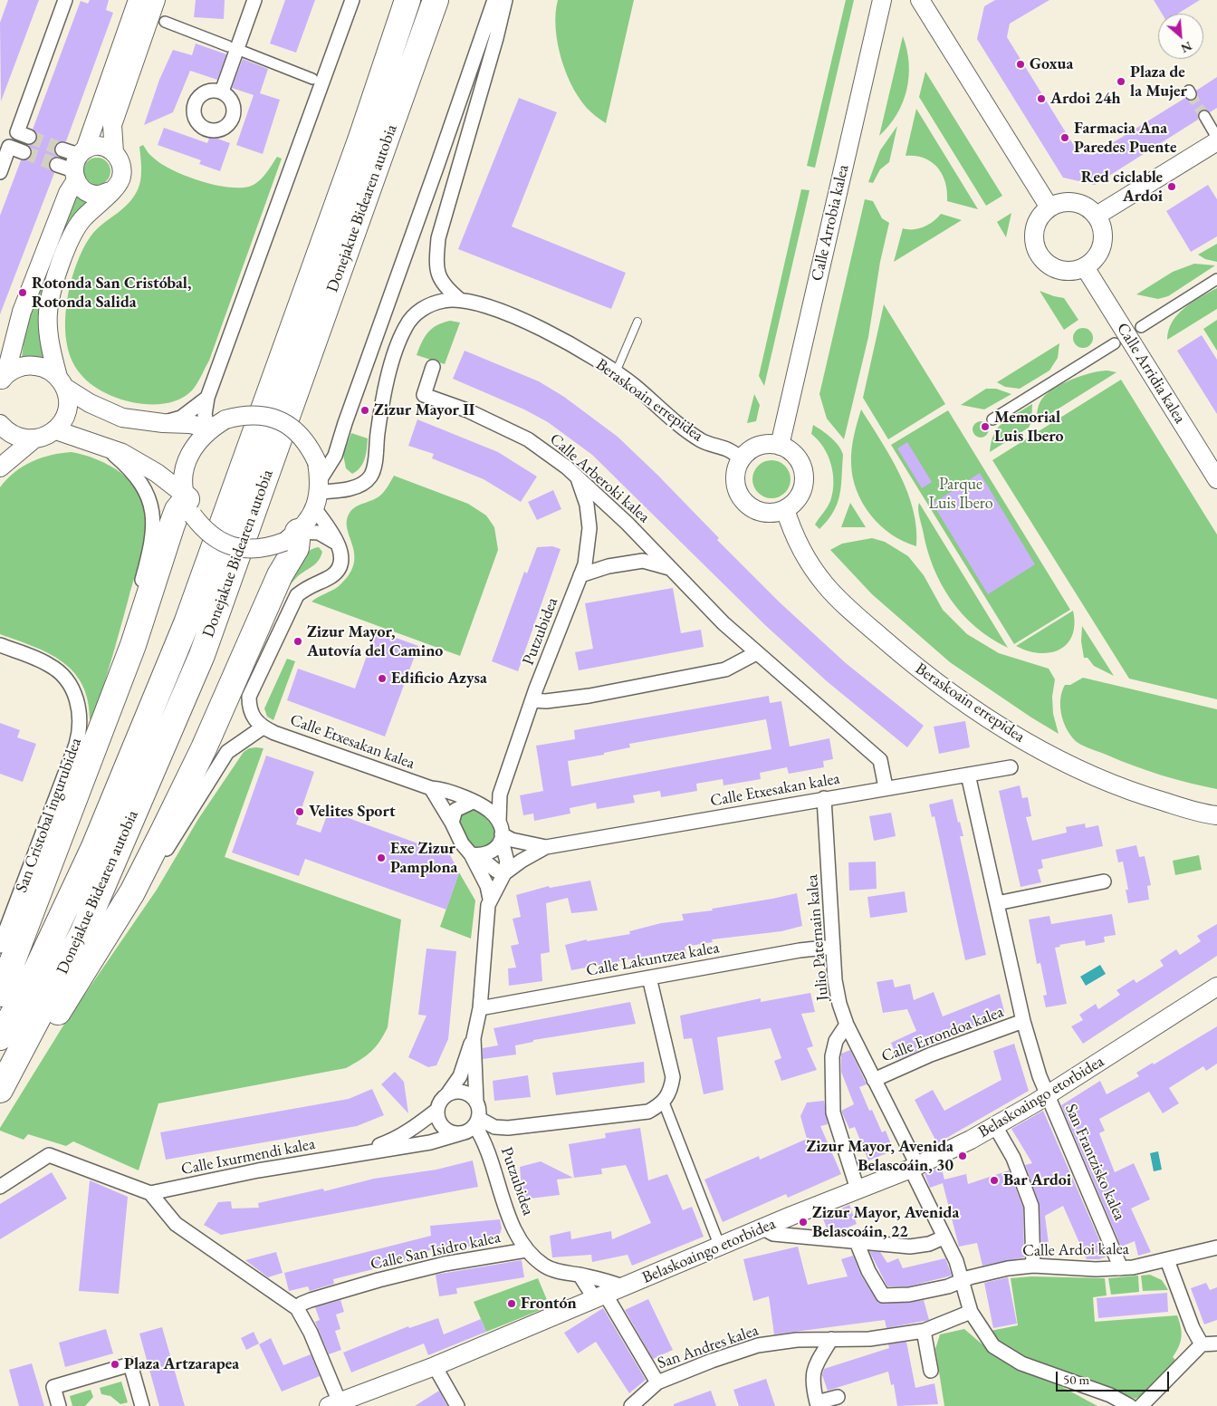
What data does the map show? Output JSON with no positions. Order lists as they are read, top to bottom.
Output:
{
  "streets": {
    "highway": ["Donejakue Bidearen autobia"],
    "street": [
      "Calle Arrobia kalea",
      "Calle Arridia kalea",
      "Beraskoain errepidea",
      "Calle Arberoki kalea",
      "Putzubidea",
      "Calle Etxesakan kalea",
      "San Cristobal ingurubidea",
      "Julio Paternain kalea",
      "Calle Lakuntzea kalea",
      "Calle Errondoa kalea",
      "Belaskoaingo etorbidea",
      "Calle Ixurmendi kalea",
      "San Frantzisko kalea",
      "Calle Ardoi kalea",
      "Calle San Isidro kalea",
      "San Andres kalea"
    ]
  },
  "crossings": [
    ["Calle Arrobia kalea", "Beraskoain errepidea"],
    ["Beraskoain errepidea", "San Cristobal ingurubidea"],
    ["Calle Arberoki kalea", "Putzubidea"],
    ["Calle Arberoki kalea", "Calle Etxesakan kalea"],
    ["Putzubidea", "Calle Etxesakan kalea"],
    ["Putzubidea", "Calle Lakuntzea kalea"],
    ["Putzubidea", "Calle Ixurmendi kalea"],
    ["Putzubidea", "Calle San Isidro kalea"],
    ["Calle Etxesakan kalea", "Julio Paternain kalea"],
    ["Calle Etxesakan kalea", "San Frantzisko kalea"],
    ["Julio Paternain kalea", "Calle Lakuntzea kalea"],
    ["Julio Paternain kalea", "Calle Errondoa kalea"],
    ["Julio Paternain kalea", "Belaskoaingo etorbidea"],
    ["Julio Paternain kalea", "Calle Ardoi kalea"],
    ["Julio Paternain kalea", "San Andres kalea"],
    ["Calle Errondoa kalea", "San Frantzisko kalea"],
    ["Belaskoaingo etorbidea", "San Frantzisko kalea"],
    ["San Frantzisko kalea", "Calle Ardoi kalea"]
  ],
  "parks": ["Parque Luis Ibero"],
  "places": [
    "Goxua",
    "Plaza de la Mujer",
    "Ardoi 24h",
    "Farmacia Ana Paredes Puente",
    "Red ciclable Ardoi",
    "Rotonda San Cristóbal, Rotonda Salida",
    "Zizur Mayor II",
    "Memorial Luis Ibero",
    "Zizur Mayor, Autovía del Camino",
    "Edificio Azysa",
    "Velites Sport",
    "Exe Zizur Pamplona",
    "Zizur Mayor, Avenida Belascoáin, 30",
    "Bar Ardoi",
    "Zizur Mayor, Avenida Belascoáin, 22",
    "Frontón",
    "Plaza Artzarapea"
  ],
  "scale_bar": "50 m",
  "north": "bottom right"
}
